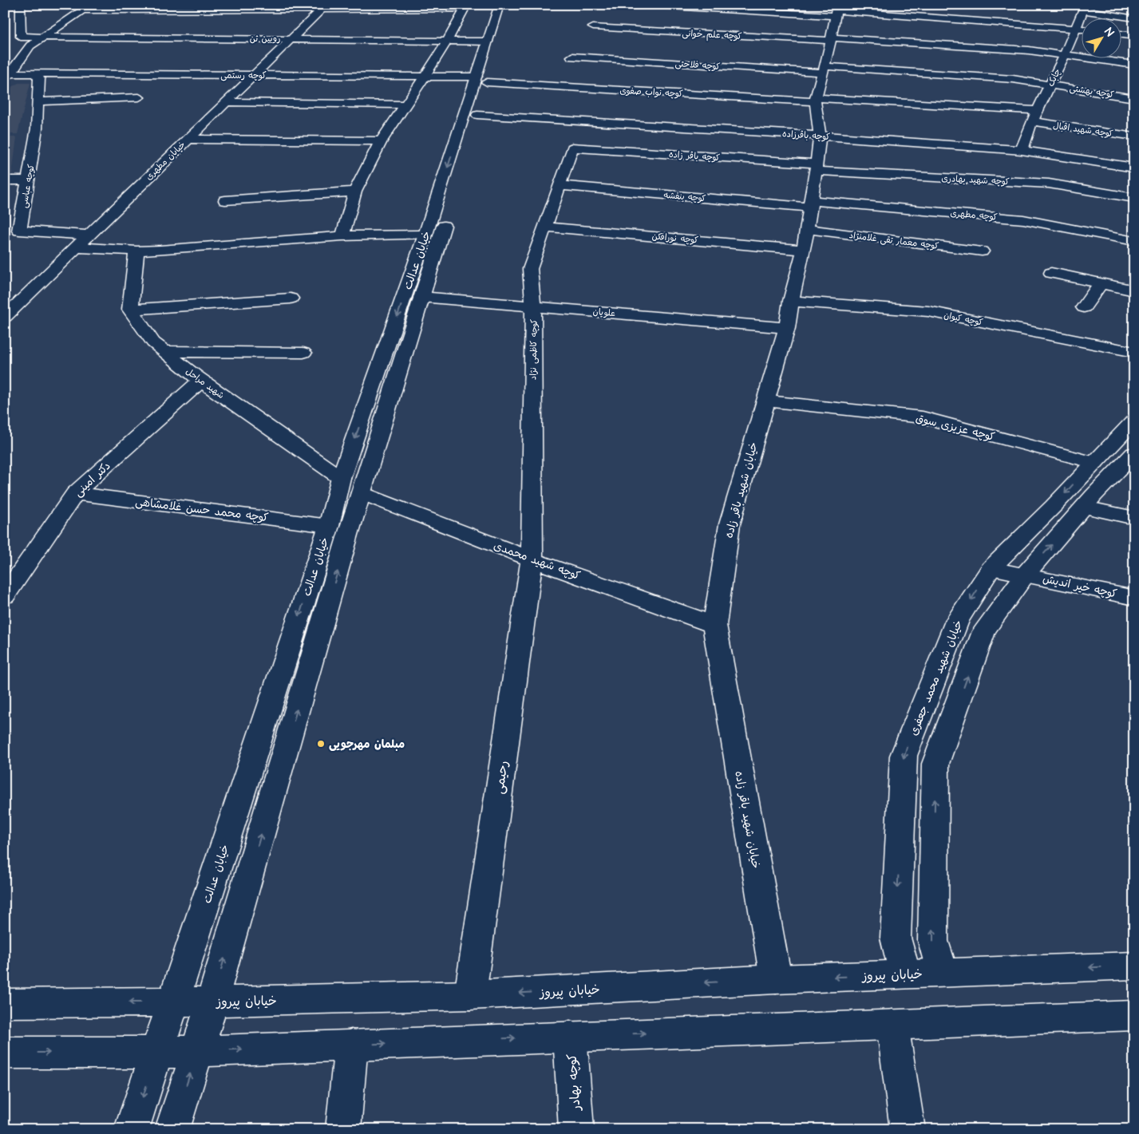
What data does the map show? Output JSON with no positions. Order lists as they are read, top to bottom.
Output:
{
  "streets": {
    "street": [
      "کوچه علم خوانی",
      "رویین تن",
      "کوچه فلاحتی",
      "کوچه رستمی",
      "چابک",
      "کوچه بهشتی",
      "کوچه نواب صفوی",
      "کوچه شهید اقبال",
      "کوچه باقرزاده",
      "کوچه باقر زاده",
      "خیابان مطهری",
      "کوچه شهید بهادری",
      "کوچه عباسی",
      "کوچه بنفشه",
      "کوچه مطهری",
      "کوچه نورافکن",
      "کوچه معمار تقی غلامنژاد",
      "خیابان عدالت",
      "علویان",
      "کوچه کیوان",
      "کوچه کاظمی نژاد",
      "شهید مراحل",
      "کوچه عزیزی سوق",
      "دکتر امینی",
      "خیابان شهید باقر زاده",
      "کوچه محمد حسن غلامشاهی",
      "کوچه شهید محمدی",
      "کوچه خیر اندیش",
      "خیابان شهید محمد جعفری",
      "رحیمی",
      "خیابان پیروز",
      "کوچه بهادر"
    ]
  },
  "crossings": [
    ["کوچه علم خوانی", "چابک"],
    ["کوچه علم خوانی", "خیابان شهید باقر زاده"],
    ["رویین تن", "خیابان مطهری"],
    ["رویین تن", "خیابان عدالت"],
    ["کوچه فلاحتی", "چابک"],
    ["کوچه فلاحتی", "کوچه بهشتی"],
    ["کوچه فلاحتی", "خیابان شهید باقر زاده"],
    ["کوچه رستمی", "کوچه نواب صفوی"],
    ["کوچه رستمی", "خیابان مطهری"],
    ["کوچه رستمی", "کوچه عباسی"],
    ["کوچه رستمی", "خیابان عدالت"],
    ["چابک", "کوچه بهشتی"],
    ["چابک", "کوچه نواب صفوی"],
    ["چابک", "کوچه شهید اقبال"],
    ["چابک", "کوچه باقرزاده"],
    ["کوچه نواب صفوی", "خیابان عدالت"],
    ["کوچه نواب صفوی", "خیابان شهید باقر زاده"],
    ["کوچه باقرزاده", "خیابان عدالت"],
    ["کوچه باقرزاده", "خیابان شهید باقر زاده"],
    ["کوچه باقر زاده", "کوچه شهید بهادری"],
    ["کوچه باقر زاده", "کوچه کاظمی نژاد"],
    ["کوچه باقر زاده", "خیابان شهید باقر زاده"],
    ["خیابان مطهری", "کوچه عباسی"],
    ["کوچه شهید بهادری", "خیابان شهید باقر زاده"],
    ["کوچه بنفشه", "کوچه مطهری"],
    ["کوچه بنفشه", "کوچه کاظمی نژاد"],
    ["کوچه بنفشه", "خیابان شهید باقر زاده"],
    ["کوچه مطهری", "خیابان شهید باقر زاده"],
    ["کوچه نورافکن", "کوچه کاظمی نژاد"],
    ["کوچه نورافکن", "خیابان شهید باقر زاده"],
    ["کوچه معمار تقی غلامنژاد", "خیابان شهید باقر زاده"],
    ["خیابان عدالت", "علویان"],
    ["خیابان عدالت", "شهید مراحل"],
    ["خیابان عدالت", "کوچه محمد حسن غلامشاهی"],
    ["خیابان عدالت", "کوچه شهید محمدی"],
    ["خیابان عدالت", "خیابان پیروز"],
    ["علویان", "کوچه کاظمی نژاد"],
    ["علویان", "خیابان شهید باقر زاده"],
    ["کوچه کیوان", "خیابان شهید باقر زاده"],
    ["کوچه کاظمی نژاد", "کوچه شهید محمدی"],
    ["کوچه کاظمی نژاد", "رحیمی"],
    ["شهید مراحل", "دکتر امینی"],
    ["کوچه عزیزی سوق", "خیابان شهید باقر زاده"],
    ["کوچه عزیزی سوق", "خیابان شهید محمد جعفری"],
    ["دکتر امینی", "کوچه محمد حسن غلامشاهی"],
    ["خیابان شهید باقر زاده", "کوچه شهید محمدی"],
    ["خیابان شهید باقر زاده", "خیابان پیروز"],
    ["کوچه شهید محمدی", "رحیمی"],
    ["کوچه خیر اندیش", "خیابان شهید محمد جعفری"],
    ["خیابان شهید محمد جعفری", "خیابان پیروز"],
    ["رحیمی", "خیابان پیروز"]
  ],
  "places": ["مبلمان مهرجویی"],
  "north": "top right"
}
